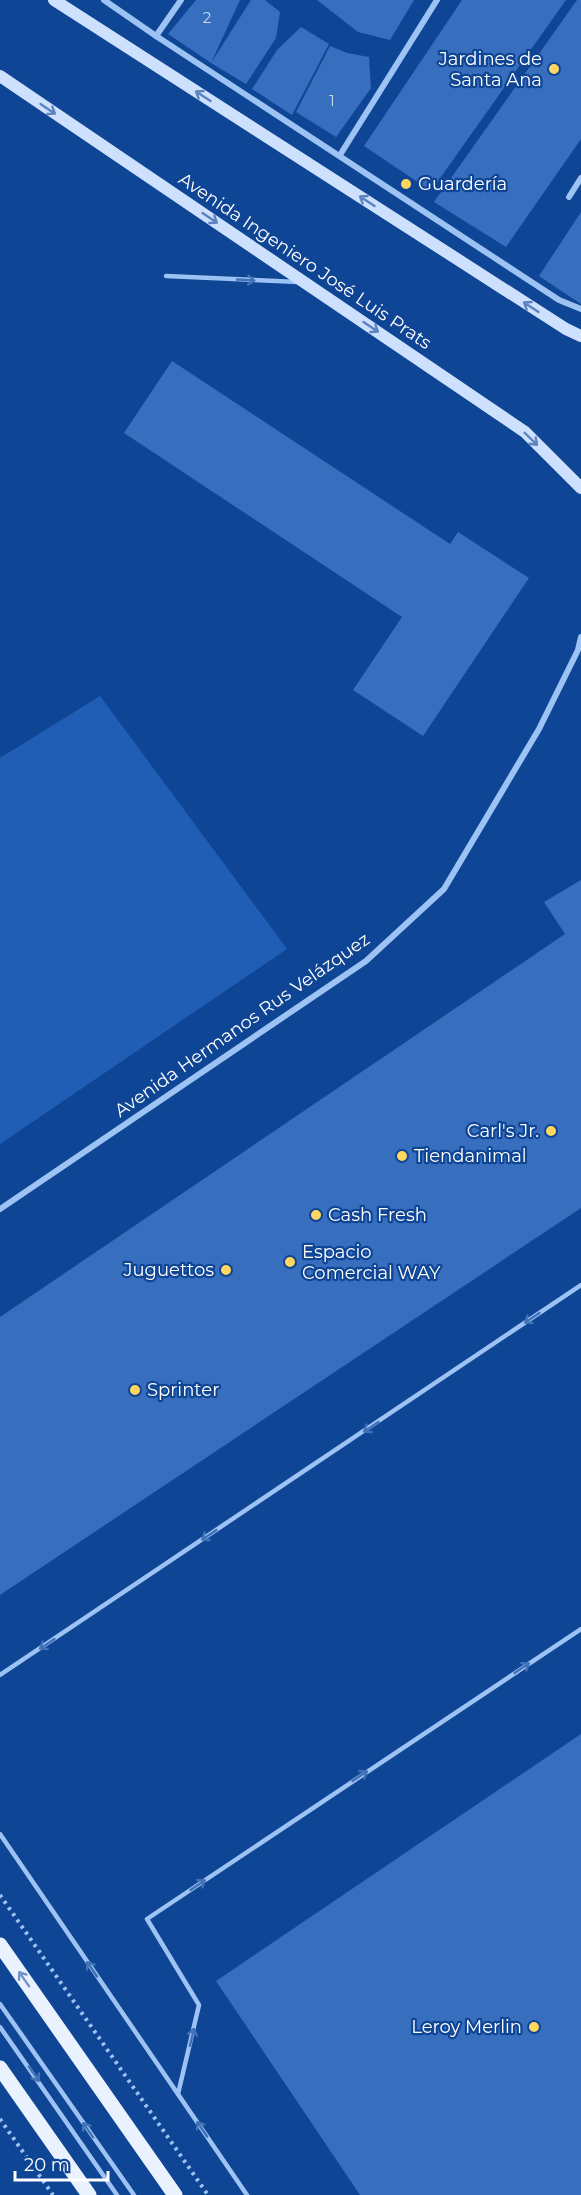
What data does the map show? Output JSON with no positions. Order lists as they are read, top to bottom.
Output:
{
  "streets": {
    "main road": ["Avenida Ingeniero José Luis Prats"],
    "street": ["Avenida Hermanos Rus Velázquez"]
  },
  "places": [
    "Jardines de Santa Ana",
    "Guardería",
    "Carl's Jr.",
    "Tiendanimal",
    "Cash Fresh",
    "Espacio Comercial WAY",
    "Juguettos",
    "Sprinter",
    "Leroy Merlin"
  ],
  "house_numbers": ["2", "1"],
  "scale_bar": "20 m"
}
